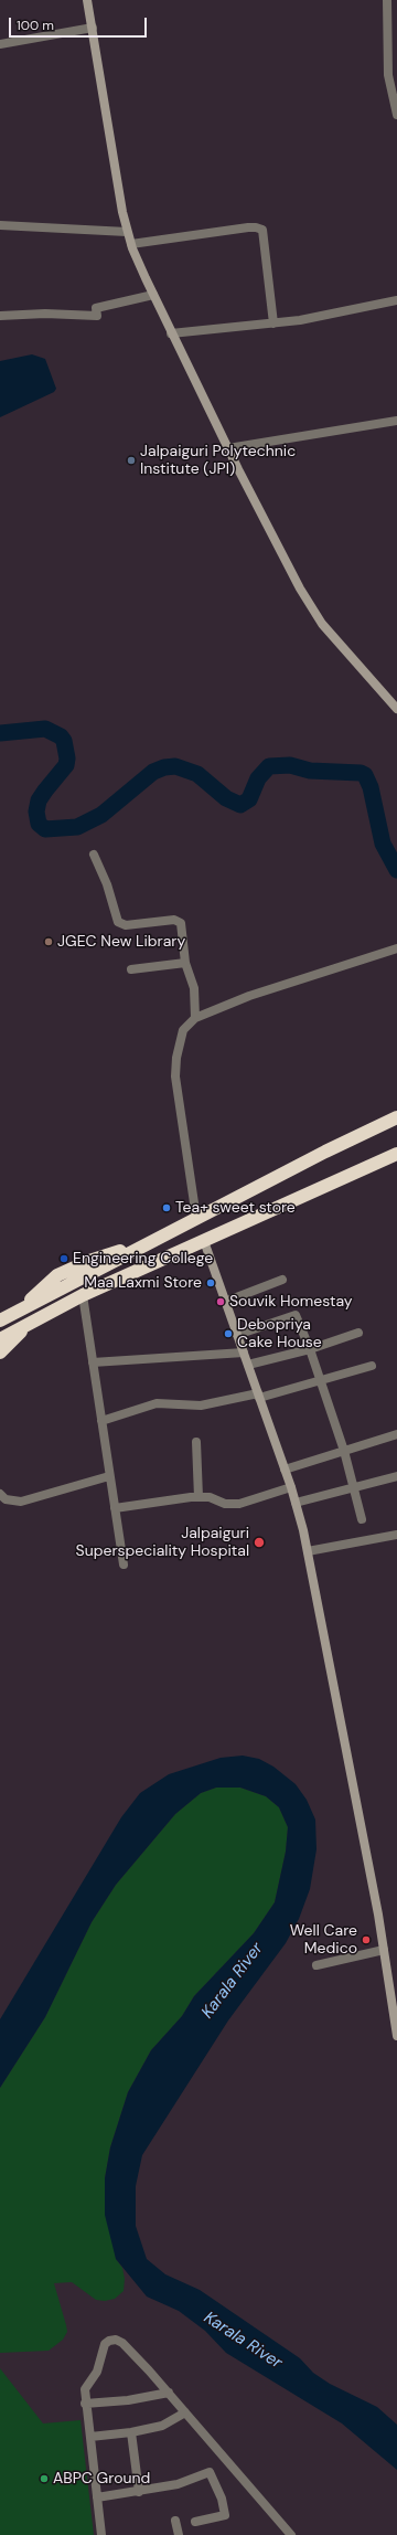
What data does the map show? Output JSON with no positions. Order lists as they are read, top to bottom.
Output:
{
  "water": ["Karala River"],
  "places": [
    "Jalpaiguri Polytechnic Institute (JPI)",
    "JGEC New Library",
    "Tea+ sweet store",
    "Engineering College",
    "Maa Laxmi Store",
    "Souvik Homestay",
    "Debopriya Cake House",
    "Jalpaiguri Superspeciality Hospital",
    "Well Care Medico",
    "ABPC Ground"
  ],
  "scale_bar": "100 m"
}
